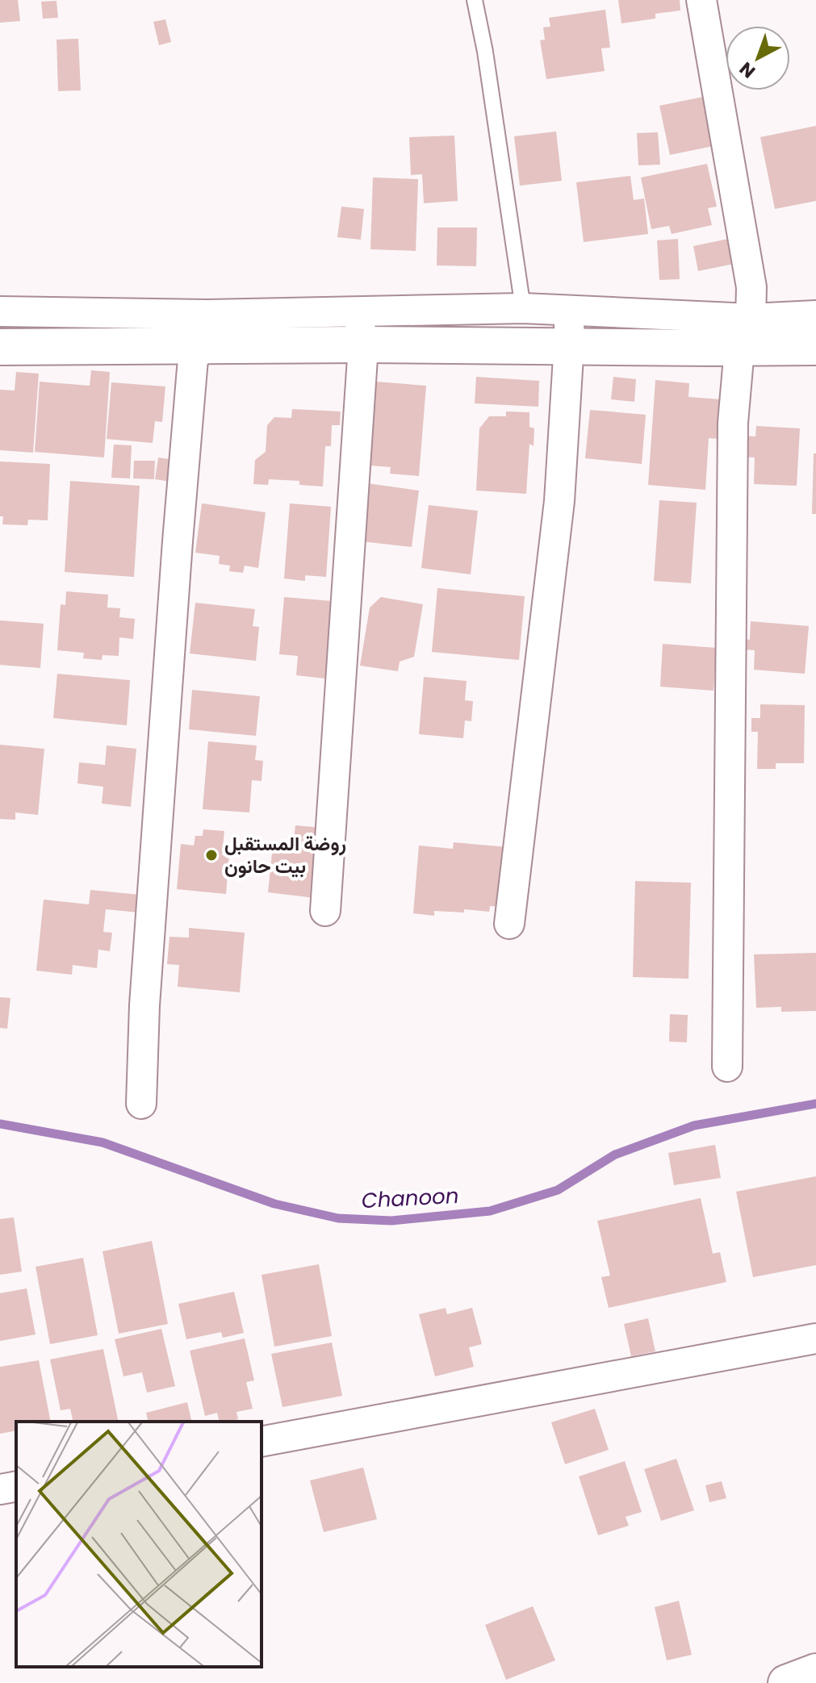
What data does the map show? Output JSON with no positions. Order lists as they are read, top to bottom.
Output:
{
  "water": ["Chanoon"],
  "places": ["روضة المستقبل بيت حانون"],
  "north": "bottom left"
}
